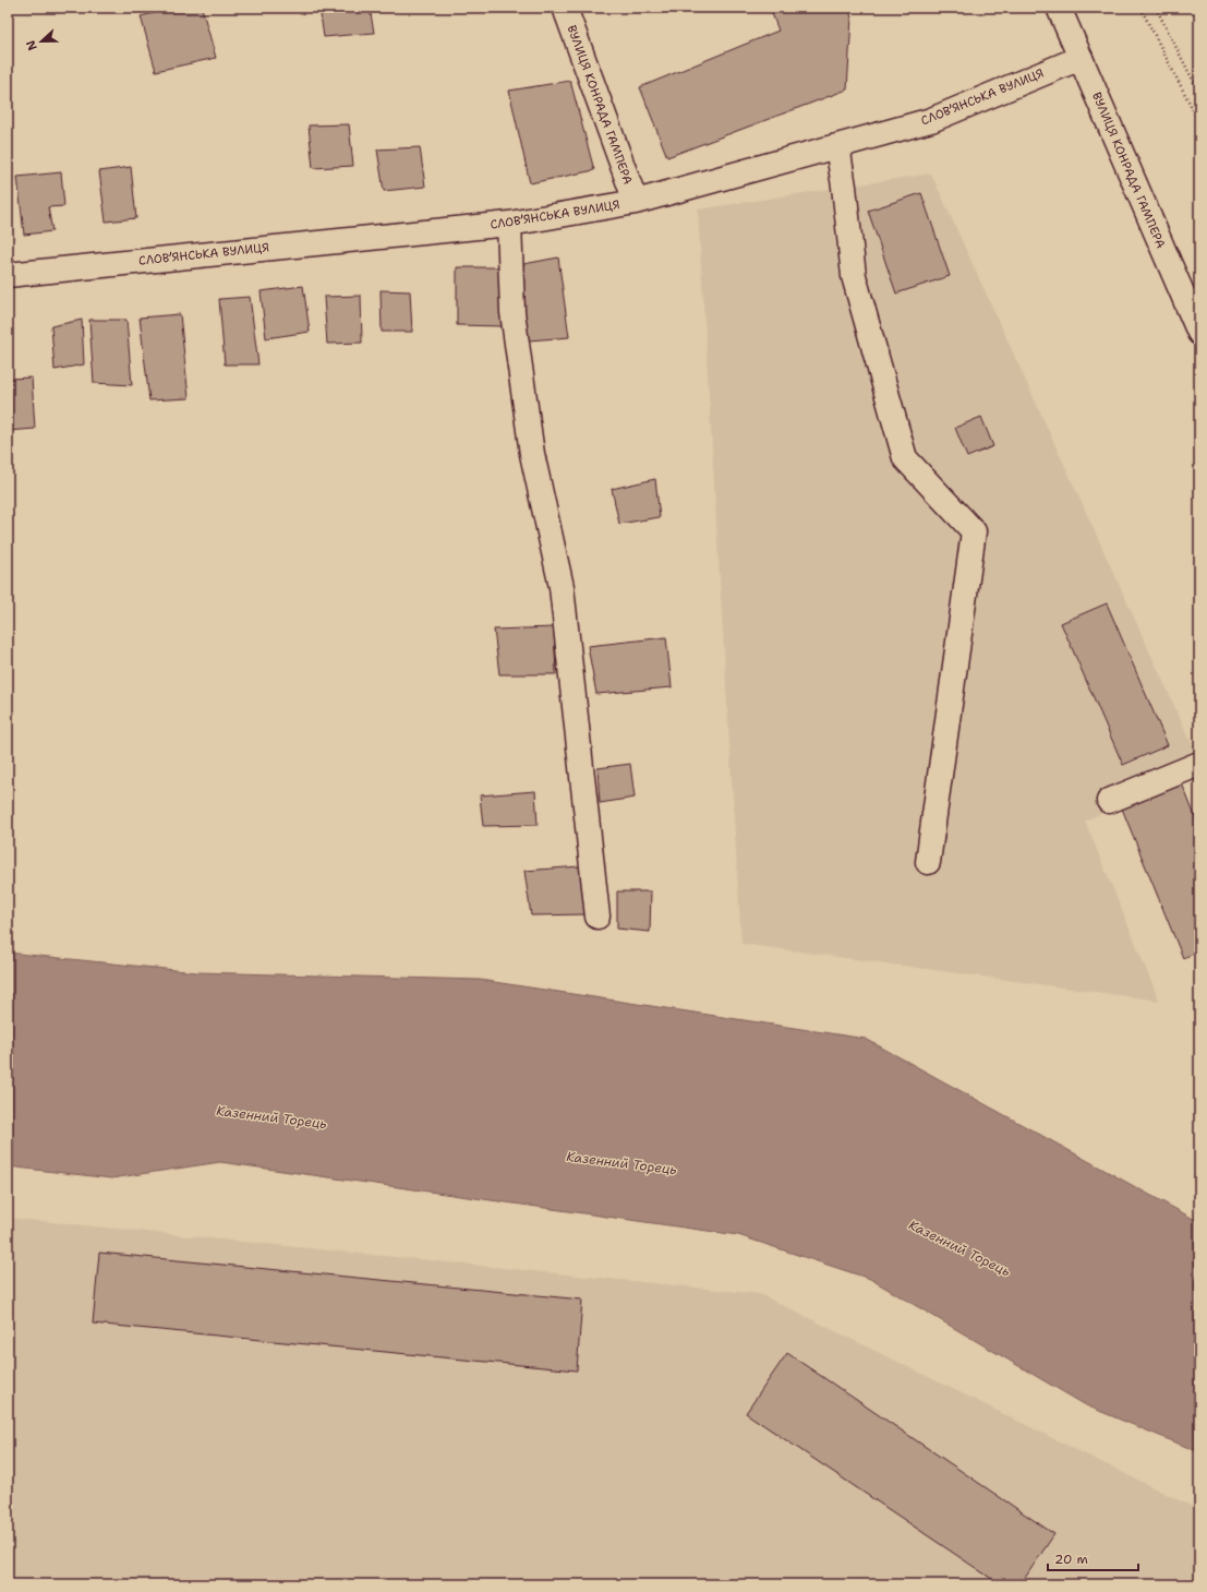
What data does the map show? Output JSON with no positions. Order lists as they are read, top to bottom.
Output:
{
  "streets": {
    "street": ["СЛОВ’ЯНСЬКА ВУЛИЦЯ", "ВУЛИЦЯ КОНРАДА ГАМПЕРА"]
  },
  "crossings": [
    ["СЛОВ’ЯНСЬКА ВУЛИЦЯ", "ВУЛИЦЯ КОНРАДА ГАМПЕРА"]
  ],
  "water": ["Казенний Торець"],
  "scale_bar": "20 m",
  "north": "left"
}
